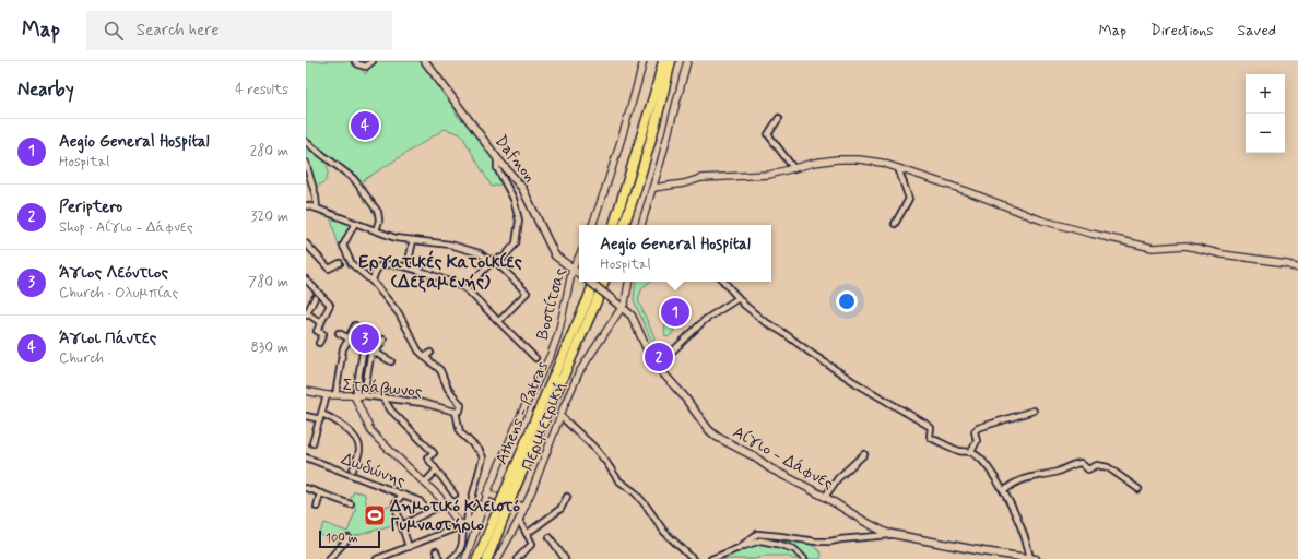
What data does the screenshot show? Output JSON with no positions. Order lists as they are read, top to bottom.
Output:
{
  "streets": {
    "highway": ["Athens - Patras"],
    "main road": ["Dafnon", "Αίγιο - Δάφνες"],
    "street": [
      "Βοστίτσας",
      "Στράβωνος",
      "Περιμετρική",
      "Δωδώνης"
    ]
  },
  "crossings": [
    ["Dafnon", "Βοστίτσας"],
    ["Περιμετρική", "Αίγιο - Δάφνες"]
  ],
  "districts": ["Εργατικές Κατοικίες (Δεξαμενής)"],
  "places": {
    "sports": ["Δημοτικό Κλειστό Γυμναστήριο"]
  },
  "scale_bar": "100 m",
  "page": {
    "header": "Map",
    "search": "Search here",
    "nav": ["Map", "Directions", "Saved"],
    "heading": ["Nearby", "4 results"],
    "map_buttons": ["+", "−"],
    "pins": [
      "4",
      "1",
      "3",
      "2"
    ],
    "list": [
      {
        "mark": "1",
        "name": "Aegio General Hospital",
        "note": "Hospital",
        "value": "280 m"
      },
      {
        "mark": "2",
        "name": "Periptero",
        "note": "Shop · Αίγιο - Δάφνες",
        "value": "320 m"
      },
      {
        "mark": "3",
        "name": "Άγιος Λεόντιος",
        "note": "Church · Ολυμπίας",
        "value": "780 m"
      },
      {
        "mark": "4",
        "name": "Άγιοι Πάντες",
        "note": "Church",
        "value": "830 m"
      }
    ],
    "popup": ["Aegio General Hospital", "Hospital"],
    "scale": "100 m"
  }
}
